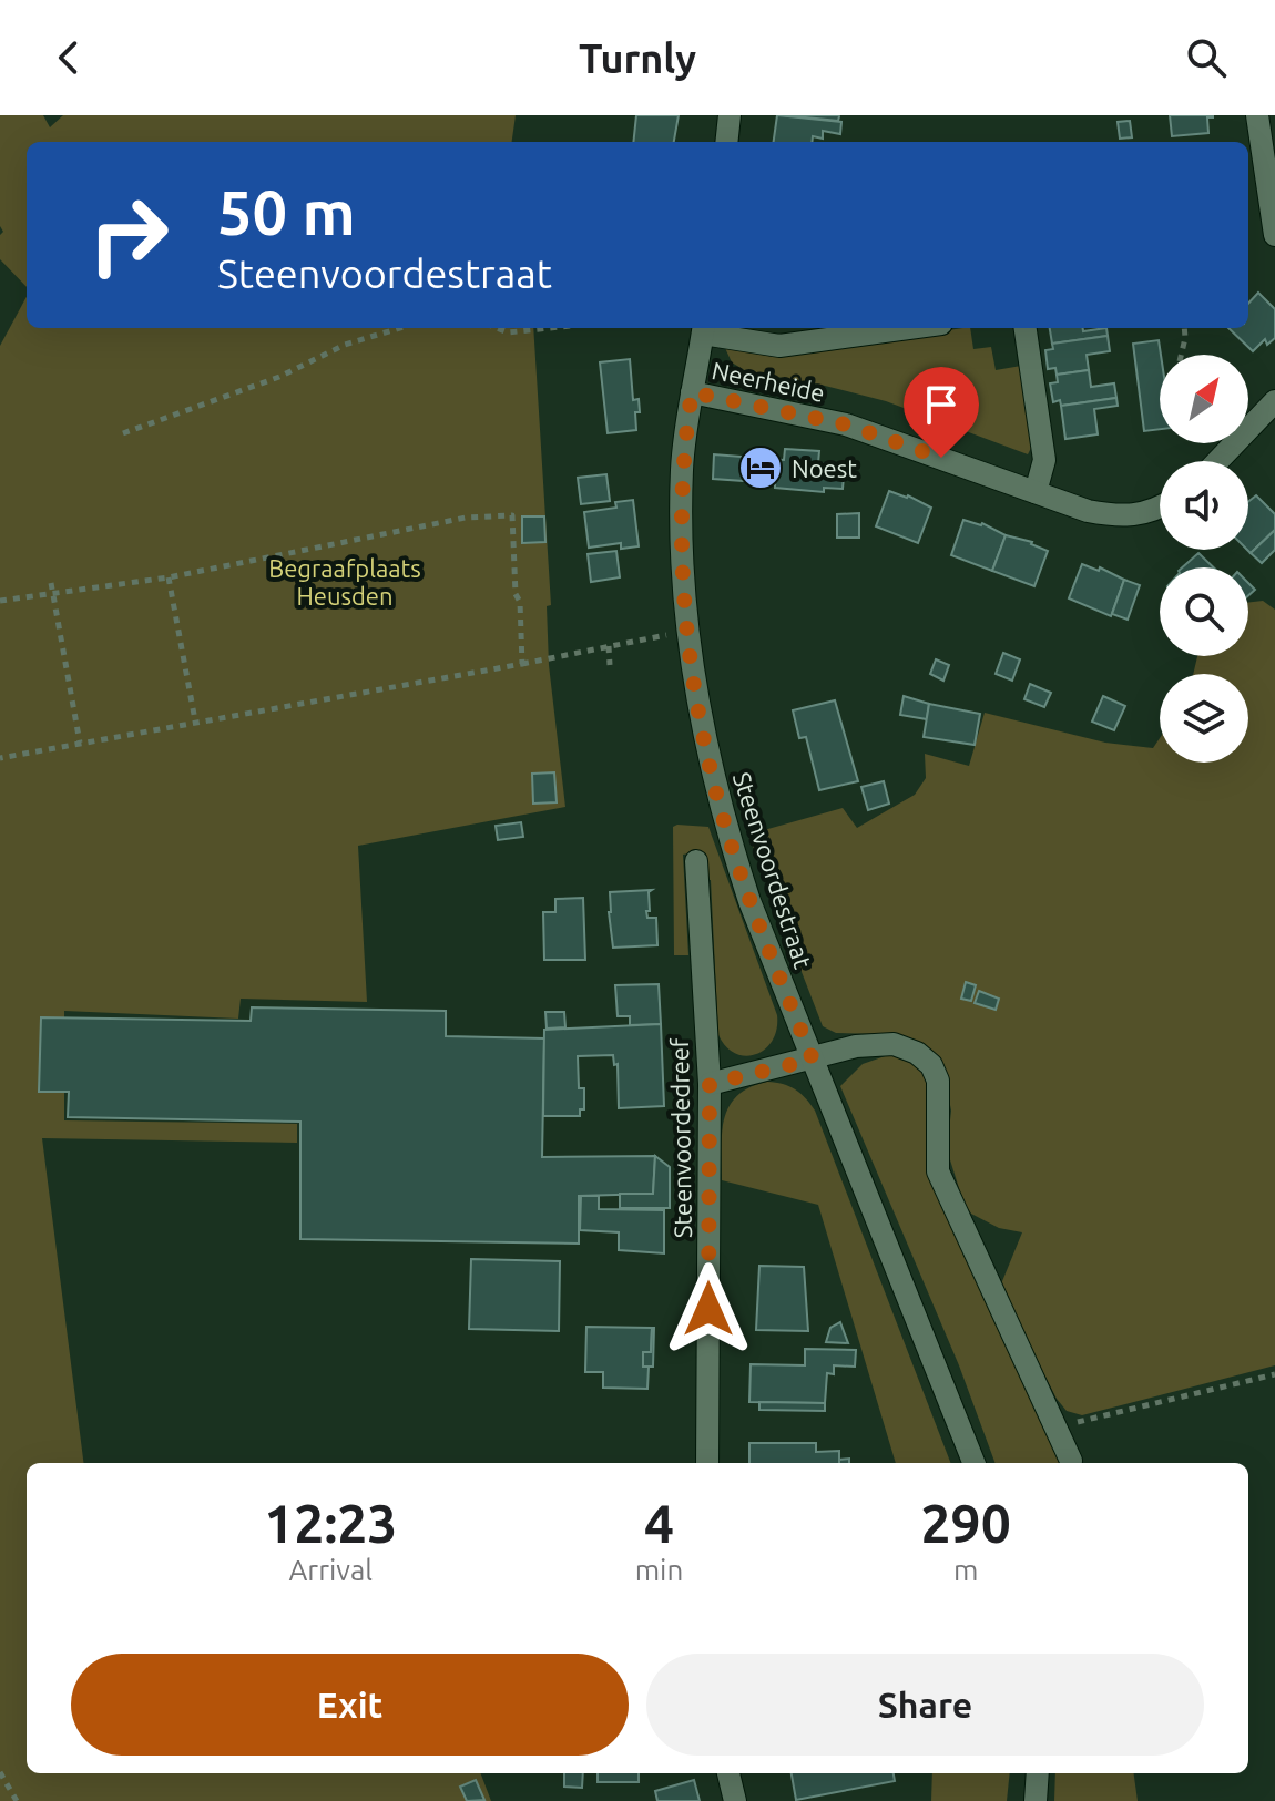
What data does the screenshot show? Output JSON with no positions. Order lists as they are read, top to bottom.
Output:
{
  "streets": {
    "street": ["Neerheide", "Steenvoordestraat", "Steenvoordedreef"]
  },
  "crossings": [
    ["Neerheide", "Steenvoordestraat"]
  ],
  "parks": ["Begraafplaats Heusden"],
  "places": {
    "hotel": ["Noest"]
  },
  "north": "top right",
  "page": {
    "header": "Turnly",
    "turn": ["50 m", "Steenvoordestraat"],
    "eta": [
      "12:23",
      "Arrival",
      "4",
      "min",
      "290",
      "m"
    ],
    "buttons": ["Exit", "Share"]
  }
}
